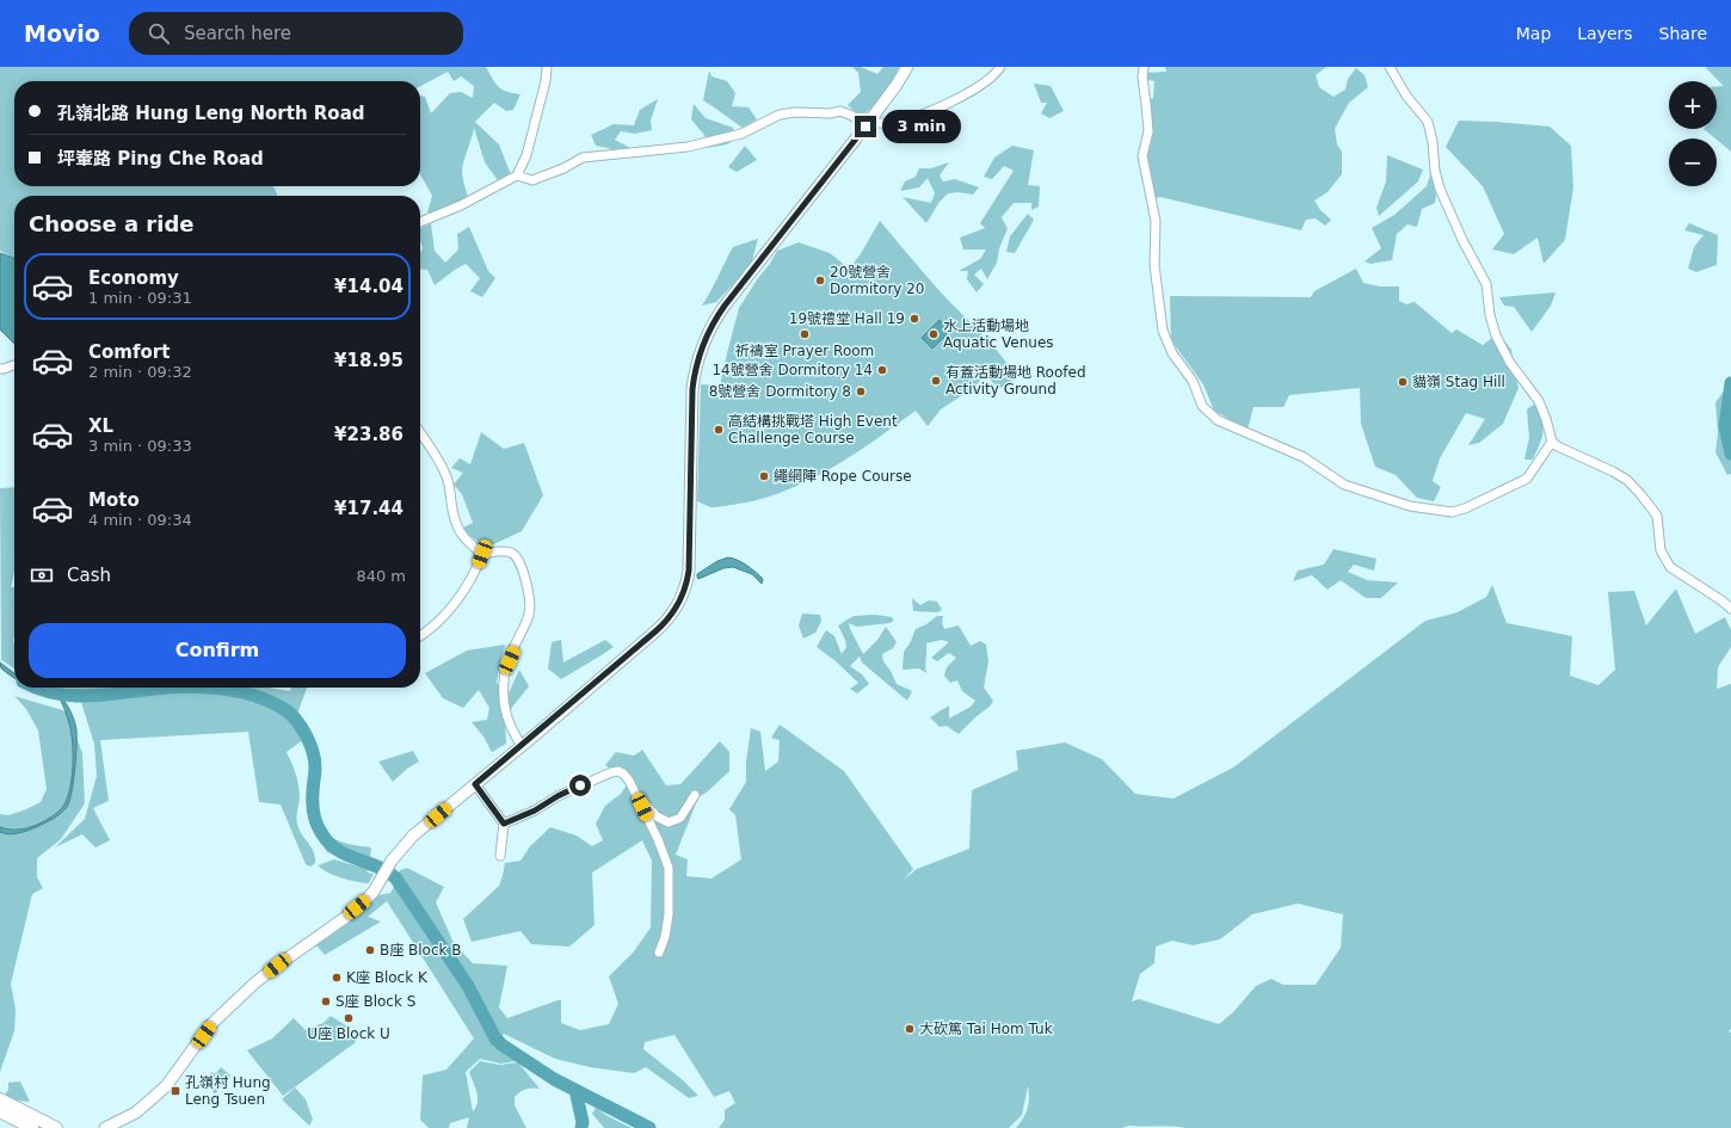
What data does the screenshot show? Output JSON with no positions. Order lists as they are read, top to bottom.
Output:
{
  "places": {
    "other": [
      "20號營舍 Dormitory 20",
      "19號禮堂 Hall 19",
      "祈禱室 Prayer Room",
      "水上活動場地 Aquatic Venues",
      "14號營舍 Dormitory 14",
      "有蓋活動場地 Roofed Activity Ground",
      "貓嶺 Stag Hill",
      "8號營舍 Dormitory 8",
      "高結構挑戰塔 High Event Challenge Course",
      "繩網陣 Rope Course",
      "B座 Block B",
      "K座 Block K",
      "S座 Block S",
      "U座 Block U",
      "大砍篤 Tai Hom Tuk"
    ],
    "transit": ["孔嶺村 Hung Leng Tsuen"]
  },
  "page": {
    "header": "Movio",
    "search": "Search here",
    "nav": ["Map", "Layers", "Share"],
    "map_buttons": ["+", "−"],
    "banner": ["孔嶺北路 Hung Leng North Road", "坪輋路 Ping Che Road"],
    "bubble": "3 min",
    "heading": "Choose a ride",
    "list": [
      {
        "name": "Economy",
        "note": "1 min · 09:31",
        "value": "¥14.04"
      },
      {
        "name": "Comfort",
        "note": "2 min · 09:32",
        "value": "¥18.95"
      },
      {
        "name": "XL",
        "note": "3 min · 09:33",
        "value": "¥23.86"
      },
      {
        "name": "Moto",
        "note": "4 min · 09:34",
        "value": "¥17.44"
      }
    ],
    "pay": ["Cash", "840 m"],
    "buttons": "Confirm"
  }
}
